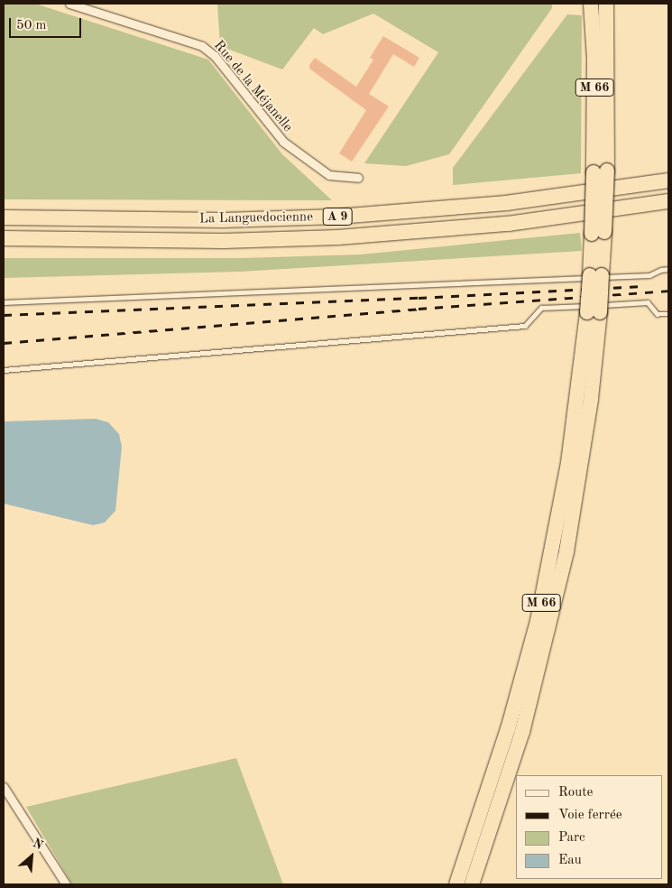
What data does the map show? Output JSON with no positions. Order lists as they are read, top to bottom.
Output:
{
  "streets": {
    "highway": ["M 66", "A 9", "La Languedocienne"],
    "street": ["Rue de la Méjanelle"]
  },
  "legend": [
    "Route",
    "Voie ferrée",
    "Parc",
    "Eau"
  ],
  "scale_bar": "50 m",
  "north": "top right"
}
